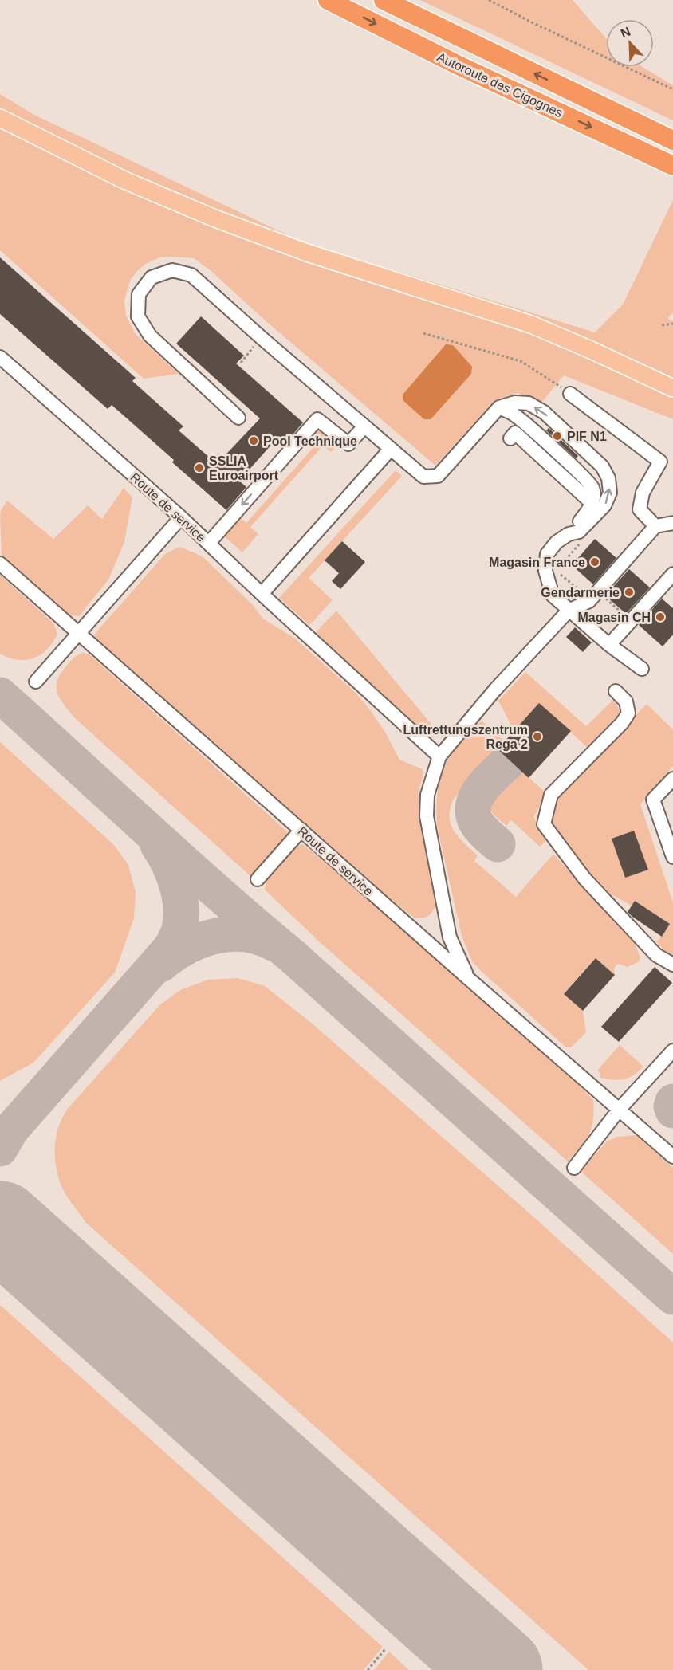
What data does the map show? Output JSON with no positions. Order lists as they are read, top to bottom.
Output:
{
  "streets": {
    "highway": ["Autoroute des Cigognes"],
    "street": ["Route de service"]
  },
  "places": [
    "PIF N1",
    "Pool Technique",
    "SSLIA Euroairport",
    "Magasin France",
    "Gendarmerie",
    "Magasin CH",
    "Luftrettungszentrum Rega 2"
  ],
  "north": "top left"
}
